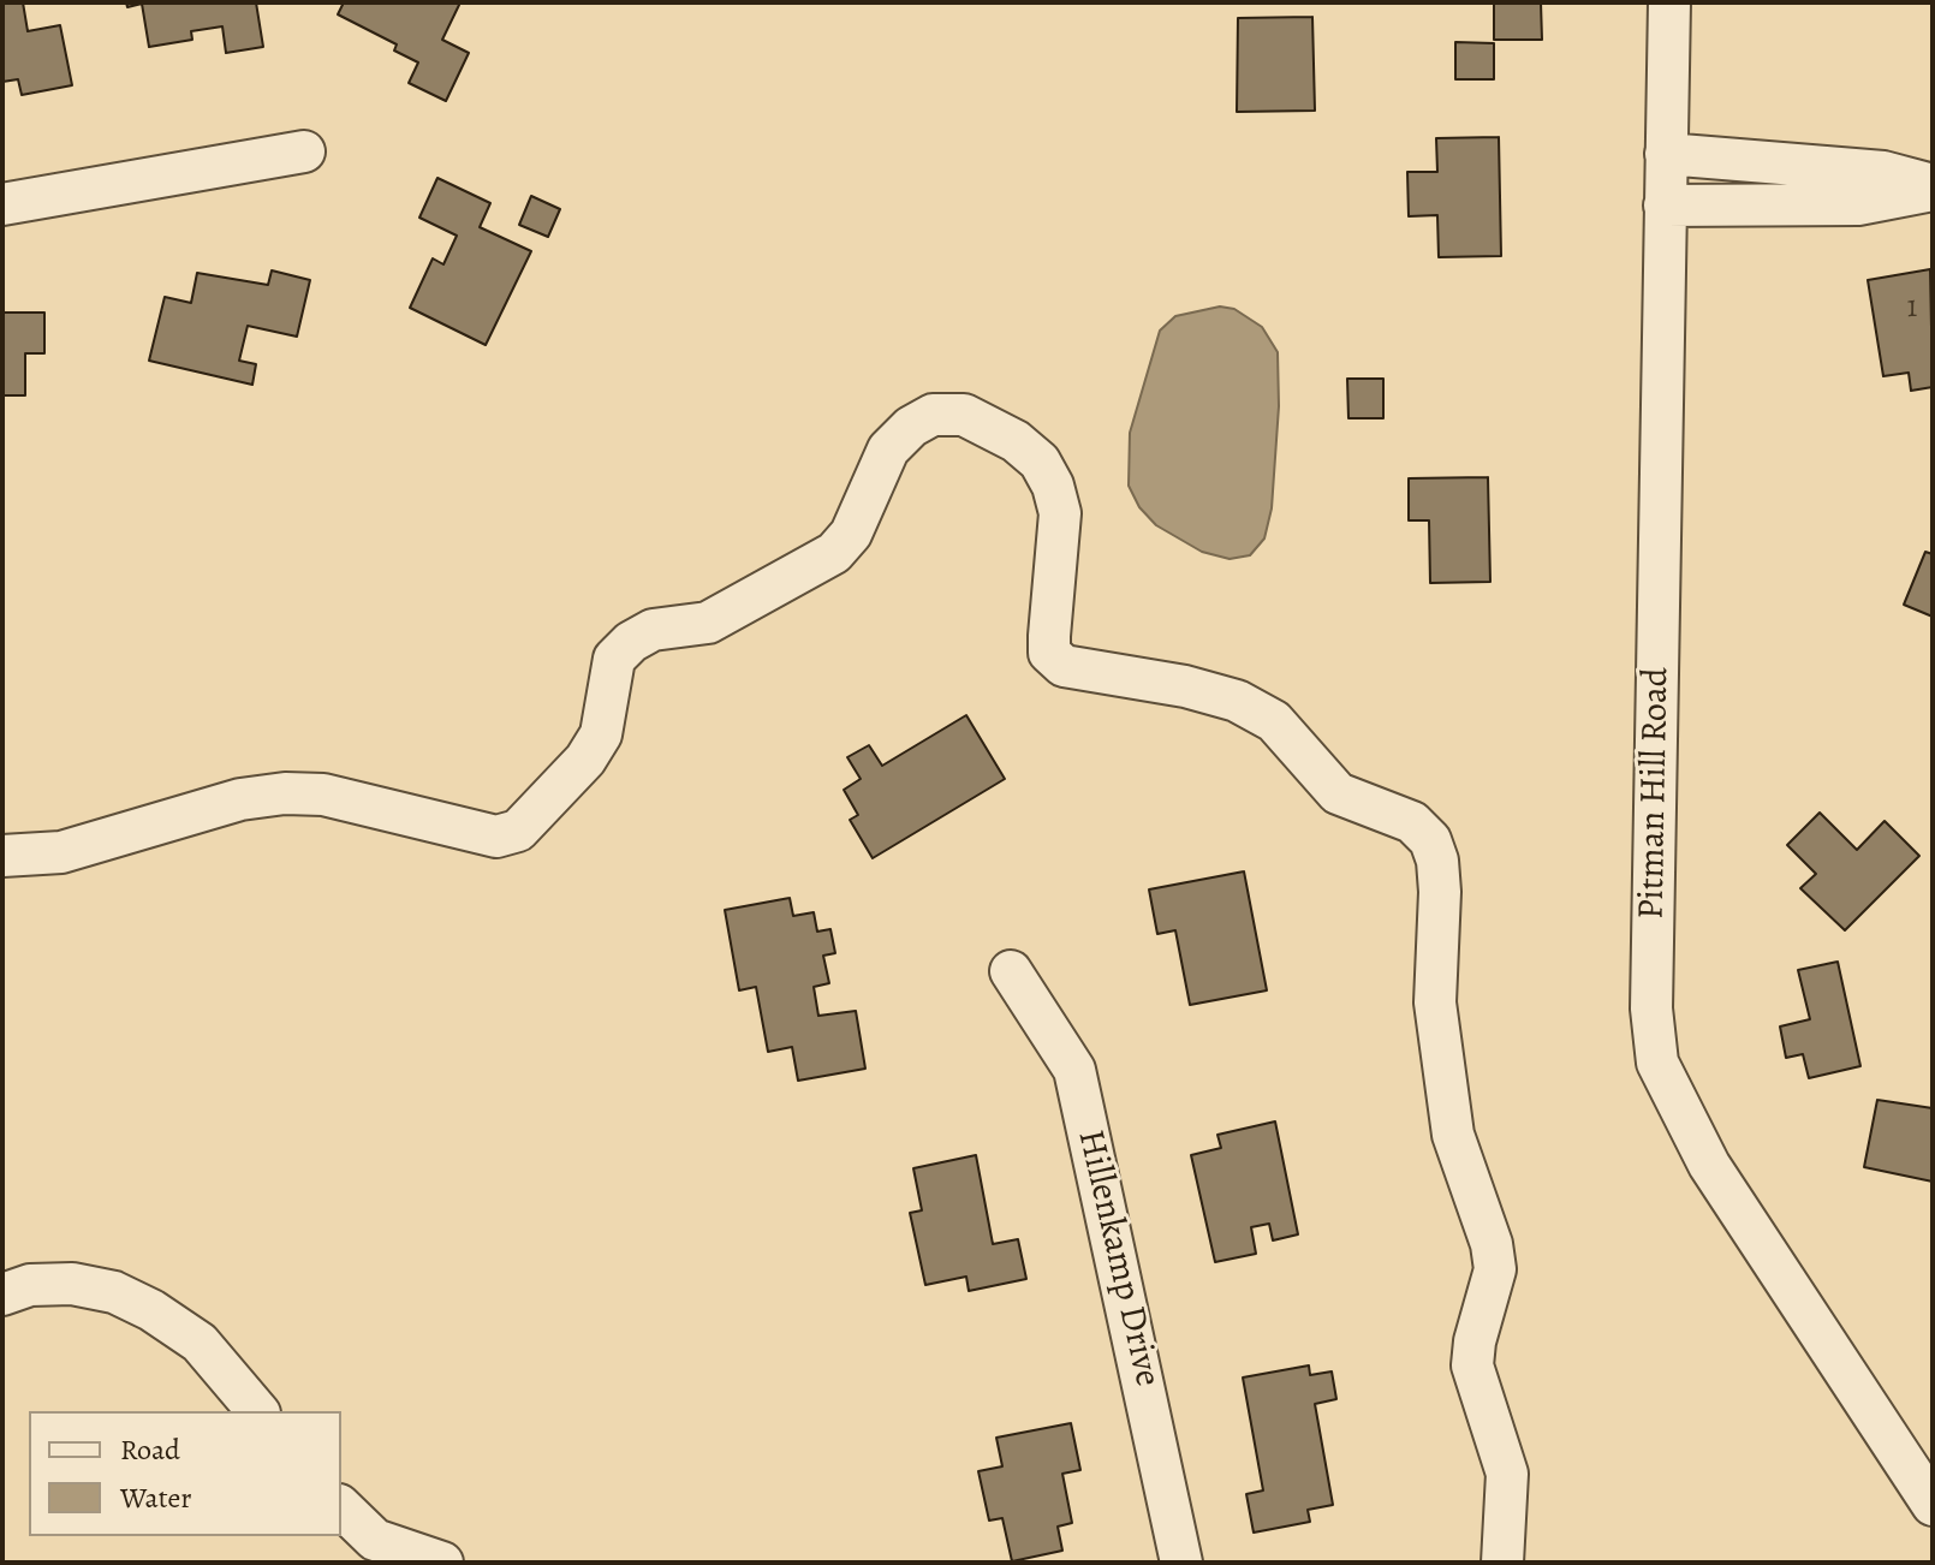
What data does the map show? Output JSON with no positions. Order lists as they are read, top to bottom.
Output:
{
  "streets": {
    "street": ["Pitman Hill Road", "Hillenkamp Drive"]
  },
  "house_numbers": ["1"],
  "legend": ["Road", "Water"]
}
